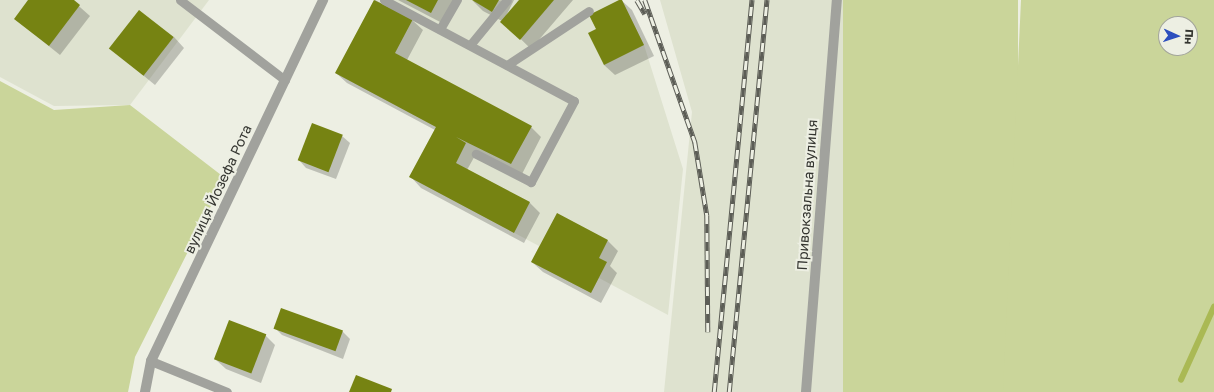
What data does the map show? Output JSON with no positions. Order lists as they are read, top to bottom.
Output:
{
  "streets": {
    "street": ["вулиця Йозефа Рота", "Привокзальна вулиця"]
  },
  "north": "right"
}
